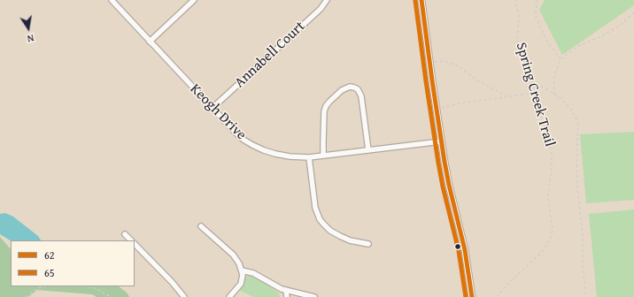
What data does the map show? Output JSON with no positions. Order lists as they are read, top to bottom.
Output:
{
  "streets": {
    "street": ["Annabell Court", "Keogh Drive"],
    "path": ["Spring Creek Trail"]
  },
  "crossings": [
    ["Annabell Court", "Keogh Drive"]
  ],
  "lines": ["transit line 62", "transit line 65"],
  "legend": ["62", "65"],
  "north": "bottom"
}
